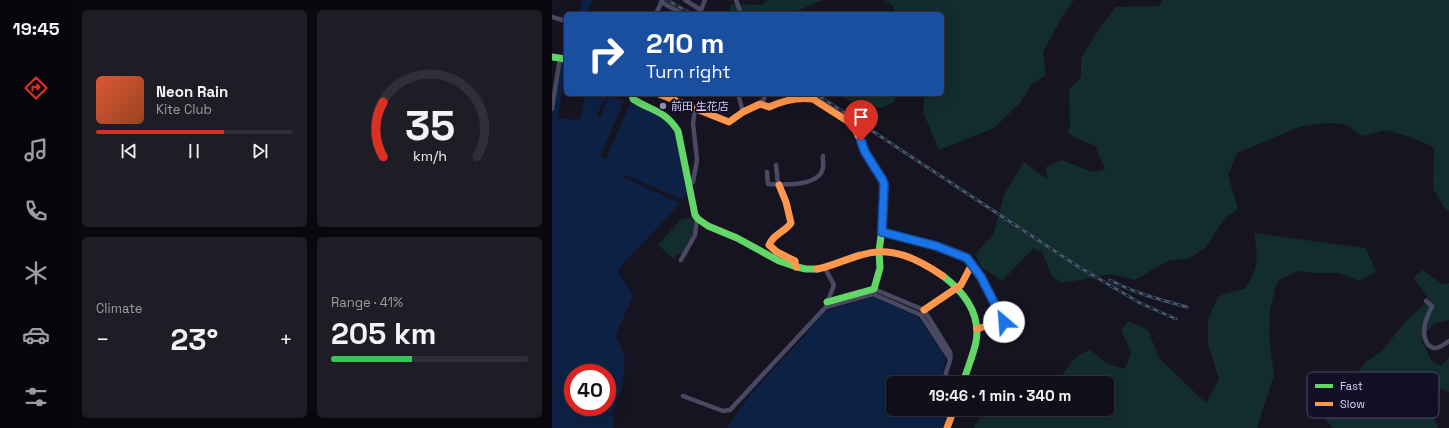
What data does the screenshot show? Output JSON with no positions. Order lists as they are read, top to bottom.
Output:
{
  "places": ["前田 生花店"],
  "legend": ["Fast", "Slow"],
  "page": {
    "tabs": "19:45",
    "turn": ["210 m", "Turn right"],
    "song": ["Neon Rain", "Kite Club"],
    "tile": [
      "Climate",
      ["Range · 41%", "205 km"]
    ],
    "heat": ["−", "23°", "+"],
    "limit": "40",
    "trip": "19:46 · 1 min · 340 m",
    "gauge": ["35", "km/h"]
  }
}
